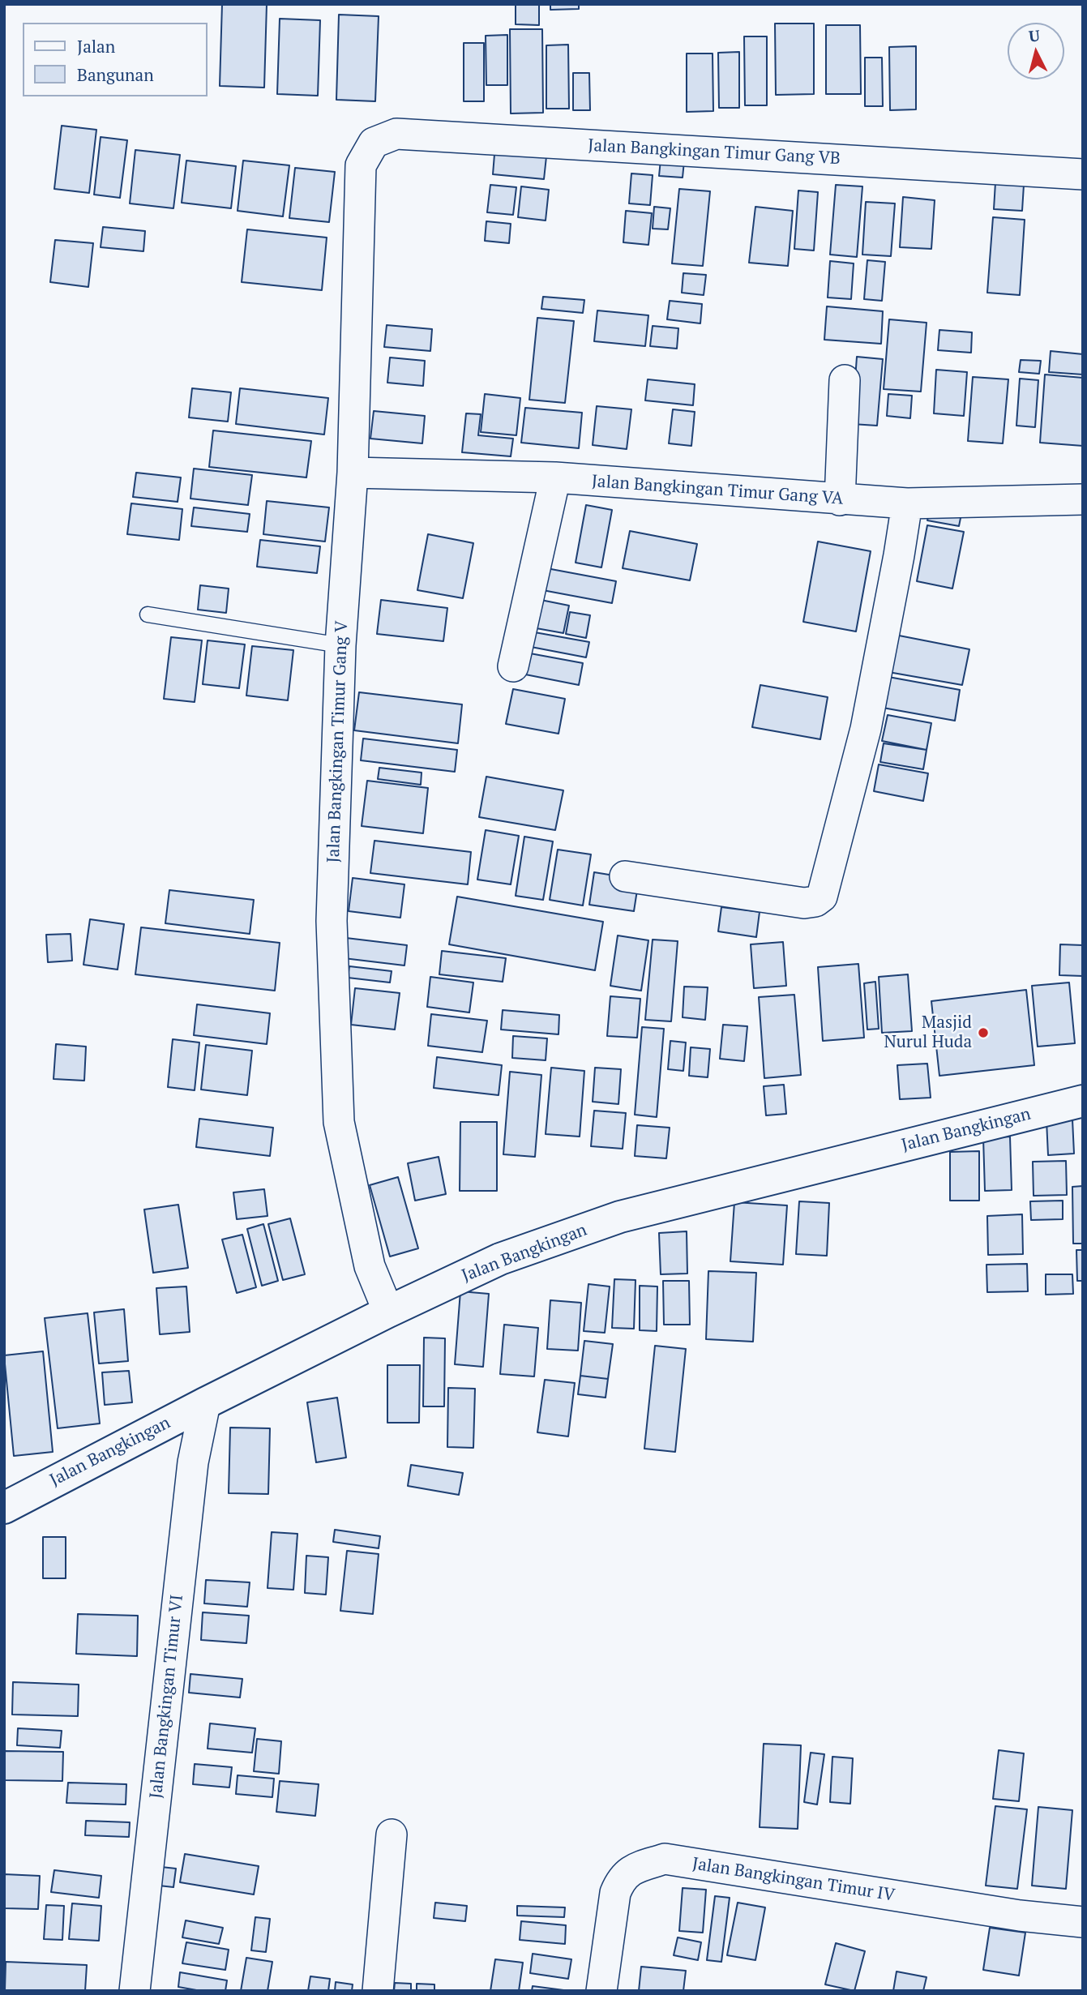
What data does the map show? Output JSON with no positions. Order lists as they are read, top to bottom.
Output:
{
  "streets": {
    "street": [
      "Jalan Bangkingan Timur Gang VB",
      "Jalan Bangkingan Timur Gang VA",
      "Jalan Bangkingan Timur Gang V",
      "Jalan Bangkingan",
      "Jalan Bangkingan Timur VI",
      "Jalan Bangkingan Timur IV"
    ]
  },
  "crossings": [
    ["Jalan Bangkingan Timur Gang VB", "Jalan Bangkingan Timur Gang V"],
    ["Jalan Bangkingan Timur Gang VA", "Jalan Bangkingan Timur Gang V"],
    ["Jalan Bangkingan Timur Gang V", "Jalan Bangkingan"],
    ["Jalan Bangkingan", "Jalan Bangkingan Timur VI"]
  ],
  "places": ["Masjid Nurul Huda"],
  "legend": ["Jalan", "Bangunan"],
  "north": "top"
}
